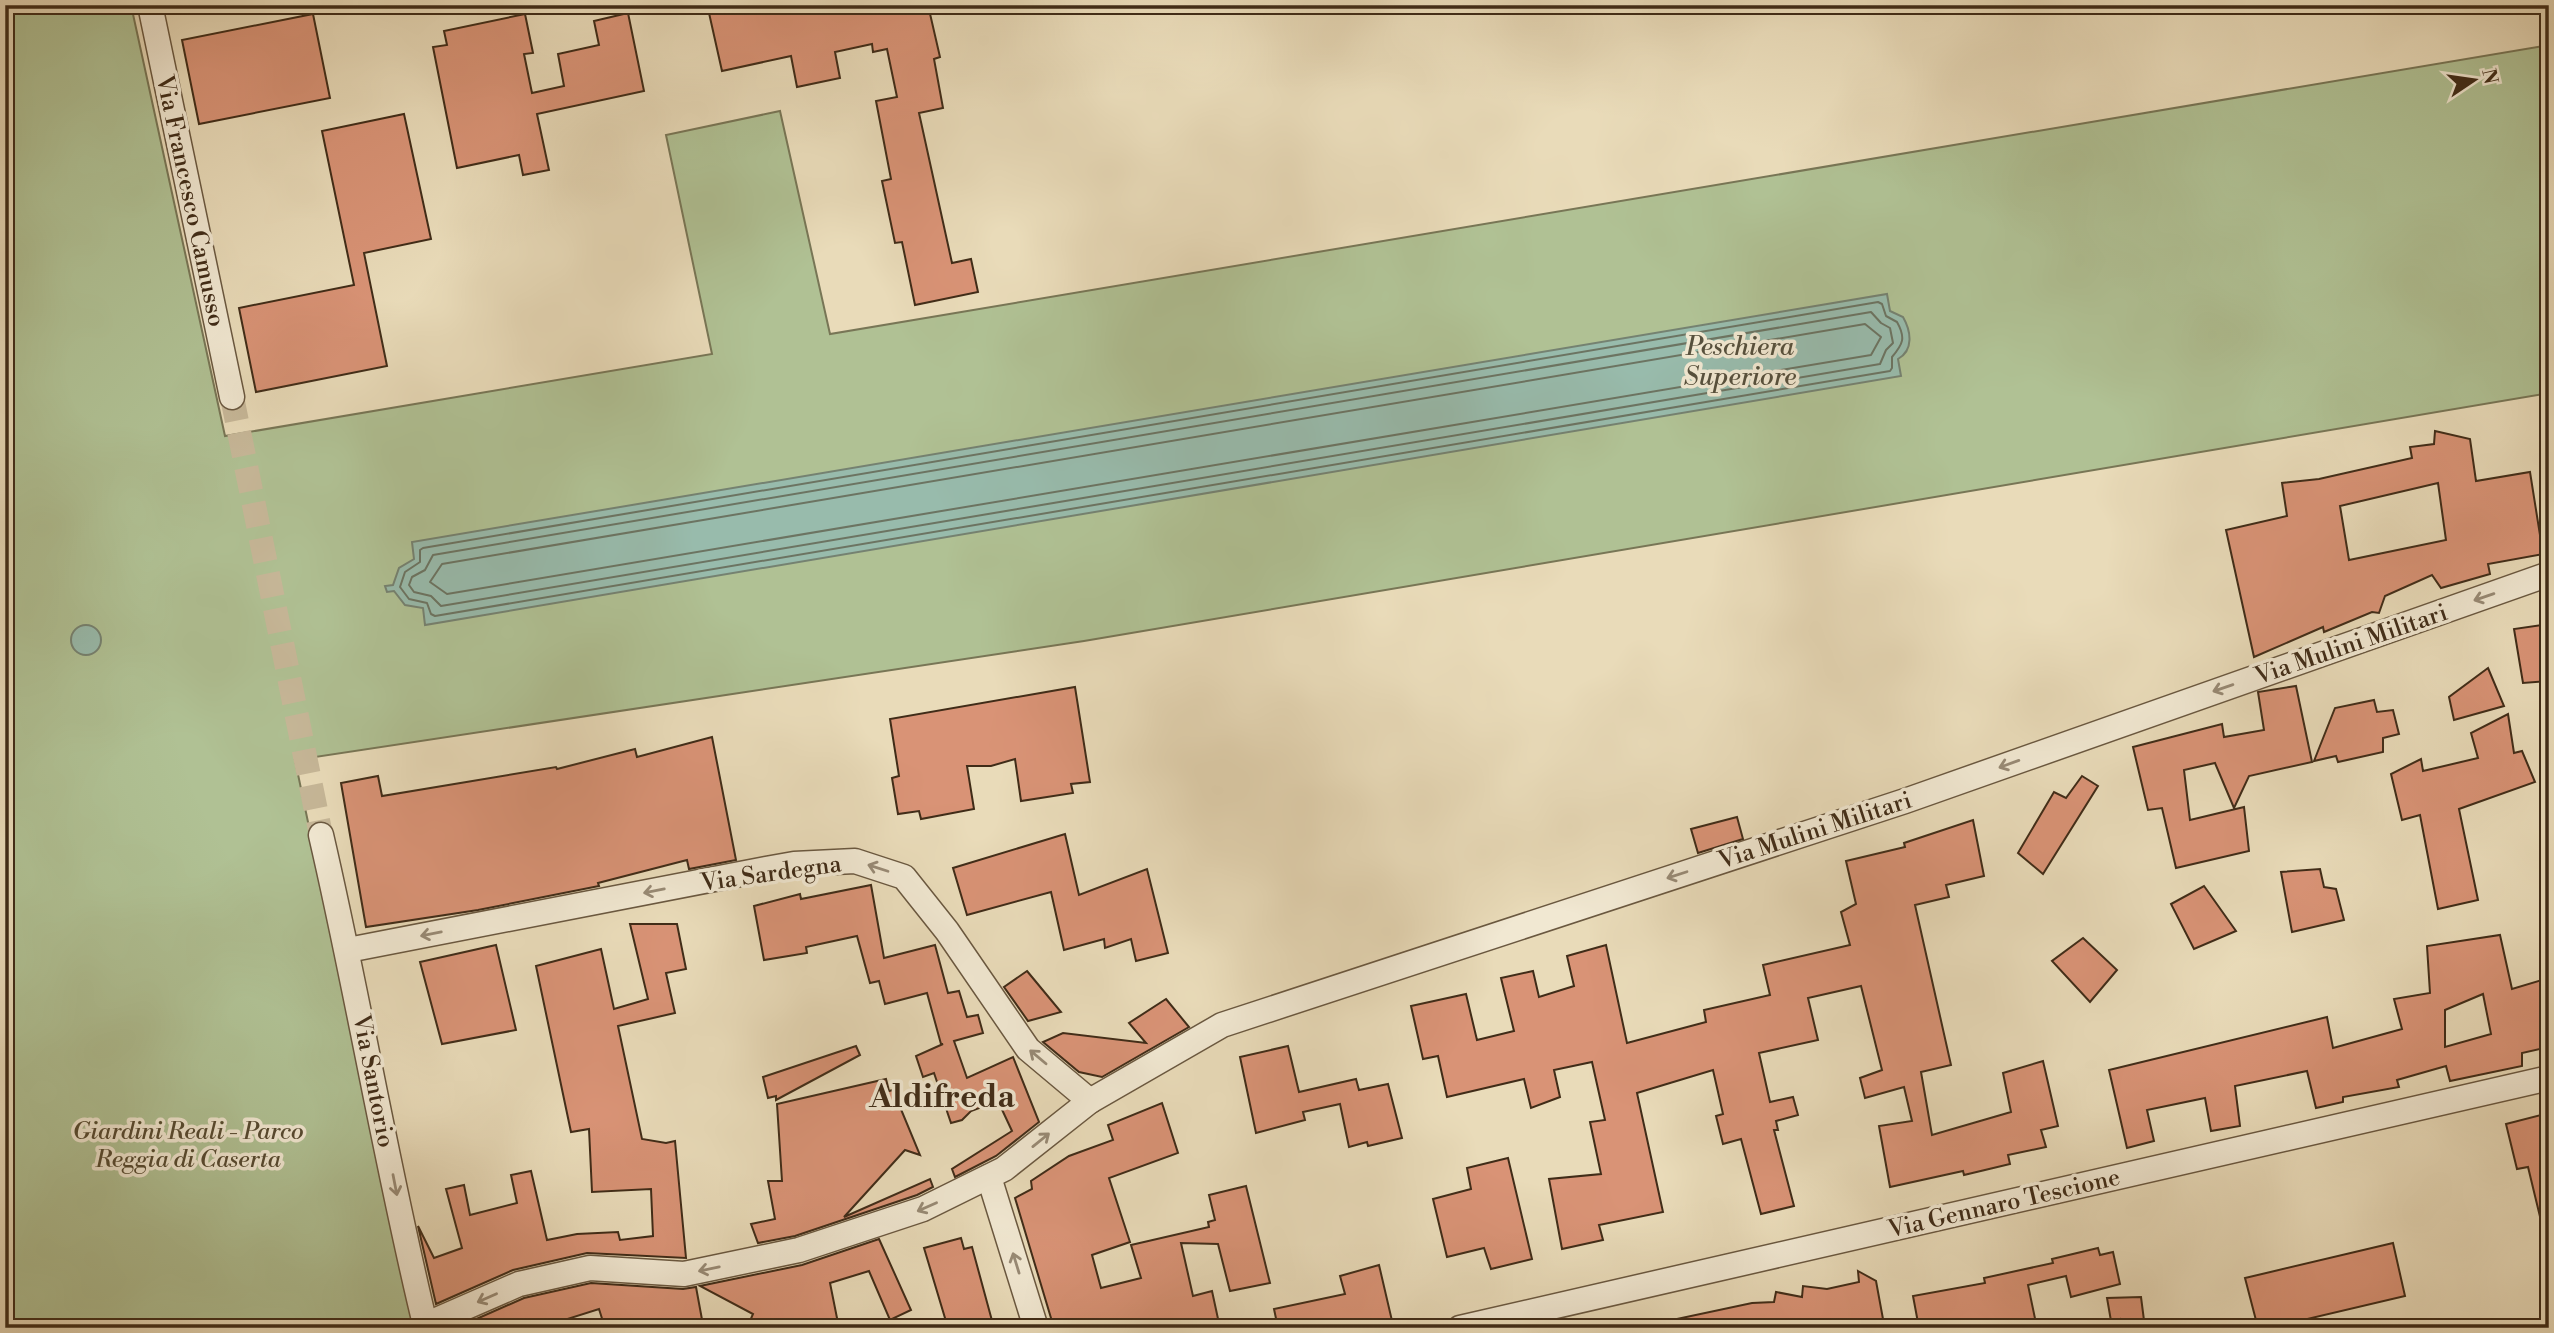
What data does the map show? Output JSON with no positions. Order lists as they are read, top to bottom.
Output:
{
  "streets": {
    "street": [
      "Via Francesco Camusso",
      "Via Mulini Militari",
      "Via Sardegna",
      "Via Santorio",
      "Via Gennaro Tescione"
    ]
  },
  "crossings": [
    ["Via Mulini Militari", "Via Sardegna"],
    ["Via Mulini Militari", "Via Santorio"],
    ["Via Sardegna", "Via Santorio"]
  ],
  "one_way": ["Via Mulini Militari", "Via Sardegna", "Via Santorio"],
  "districts": ["Aldifreda"],
  "water": ["Peschiera Superiore"],
  "parks": ["Giardini Reali - Parco Reggia di Caserta"],
  "north": "right"
}
